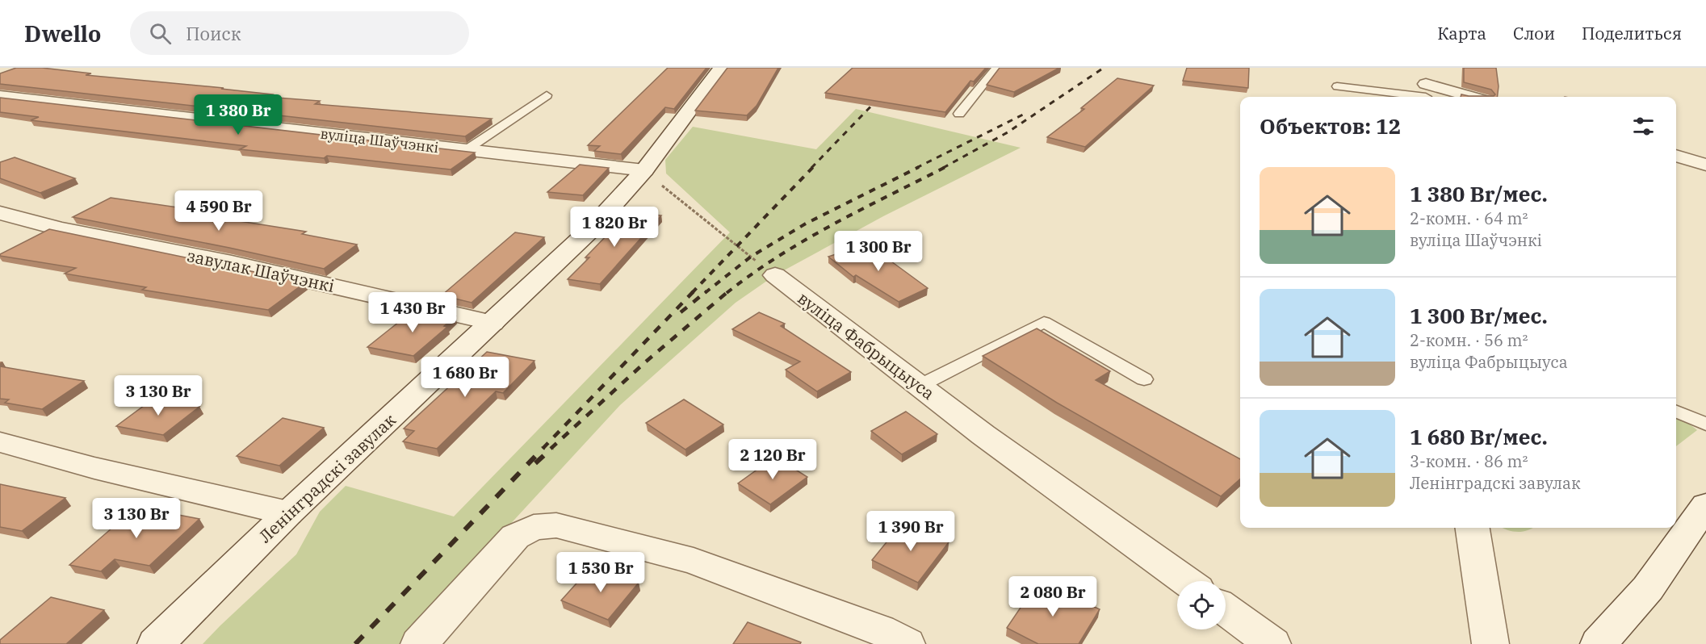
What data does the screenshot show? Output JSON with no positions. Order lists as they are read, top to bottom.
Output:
{
  "streets": {
    "street": [
      "вуліца Шаўчэнкі",
      "завулак Шаўчэнкі",
      "вуліца Фабрыцыуса",
      "Ленінградскі завулак"
    ]
  },
  "crossings": [
    ["вуліца Шаўчэнкі", "Ленінградскі завулак"],
    ["завулак Шаўчэнкі", "Ленінградскі завулак"]
  ],
  "page": {
    "header": "Dwello",
    "search": "Поиск",
    "nav": ["Карта", "Слои", "Поделиться"],
    "price": [
      "1 380 Br",
      "4 590 Br",
      "1 820 Br",
      "1 300 Br",
      "1 430 Br",
      "1 680 Br",
      "3 130 Br",
      "2 120 Br",
      "3 130 Br",
      "1 390 Br",
      "1 530 Br",
      "2 080 Br"
    ],
    "heading": "Объектов: 12",
    "list": [
      {
        "name": "1 380 Br/мес.",
        "note": "2-комн. · 64 m² · вуліца Шаўчэнкі"
      },
      {
        "name": "1 300 Br/мес.",
        "note": "2-комн. · 56 m² · вуліца Фабрыцыуса"
      },
      {
        "name": "1 680 Br/мес.",
        "note": "3-комн. · 86 m² · Ленінградскі завулак"
      }
    ]
  }
}
